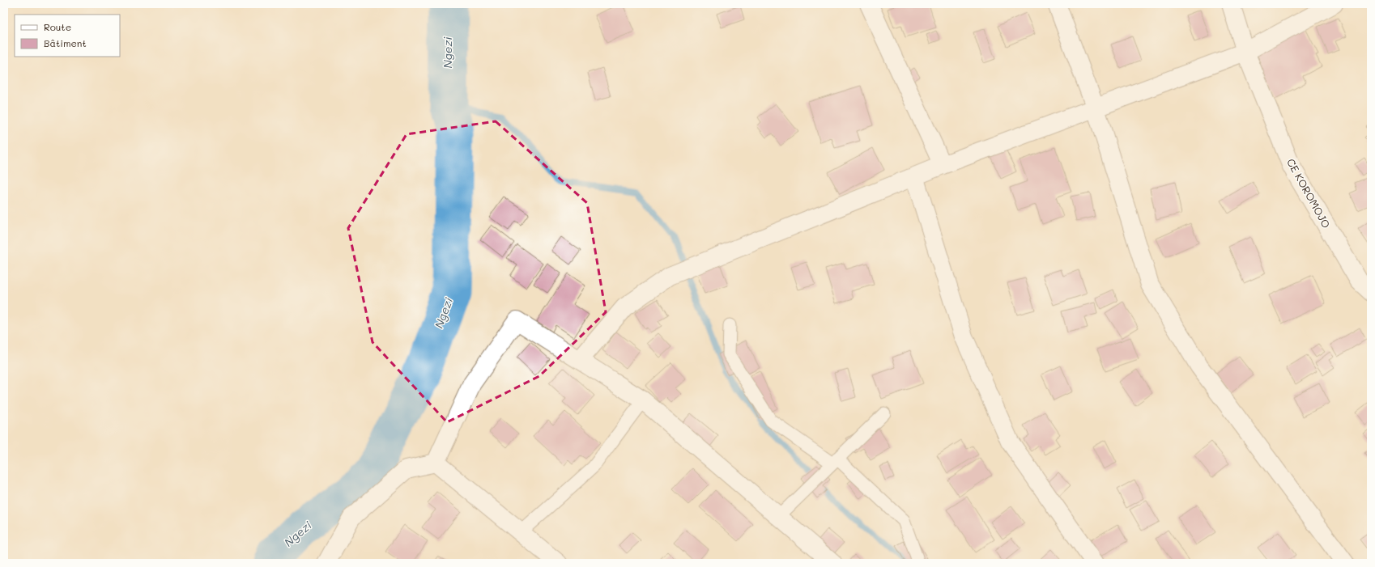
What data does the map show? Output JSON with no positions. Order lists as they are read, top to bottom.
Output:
{
  "streets": {
    "street": ["CE KOROMOJO"]
  },
  "water": ["Ngezi"],
  "legend": ["Route", "Bâtiment"]
}
